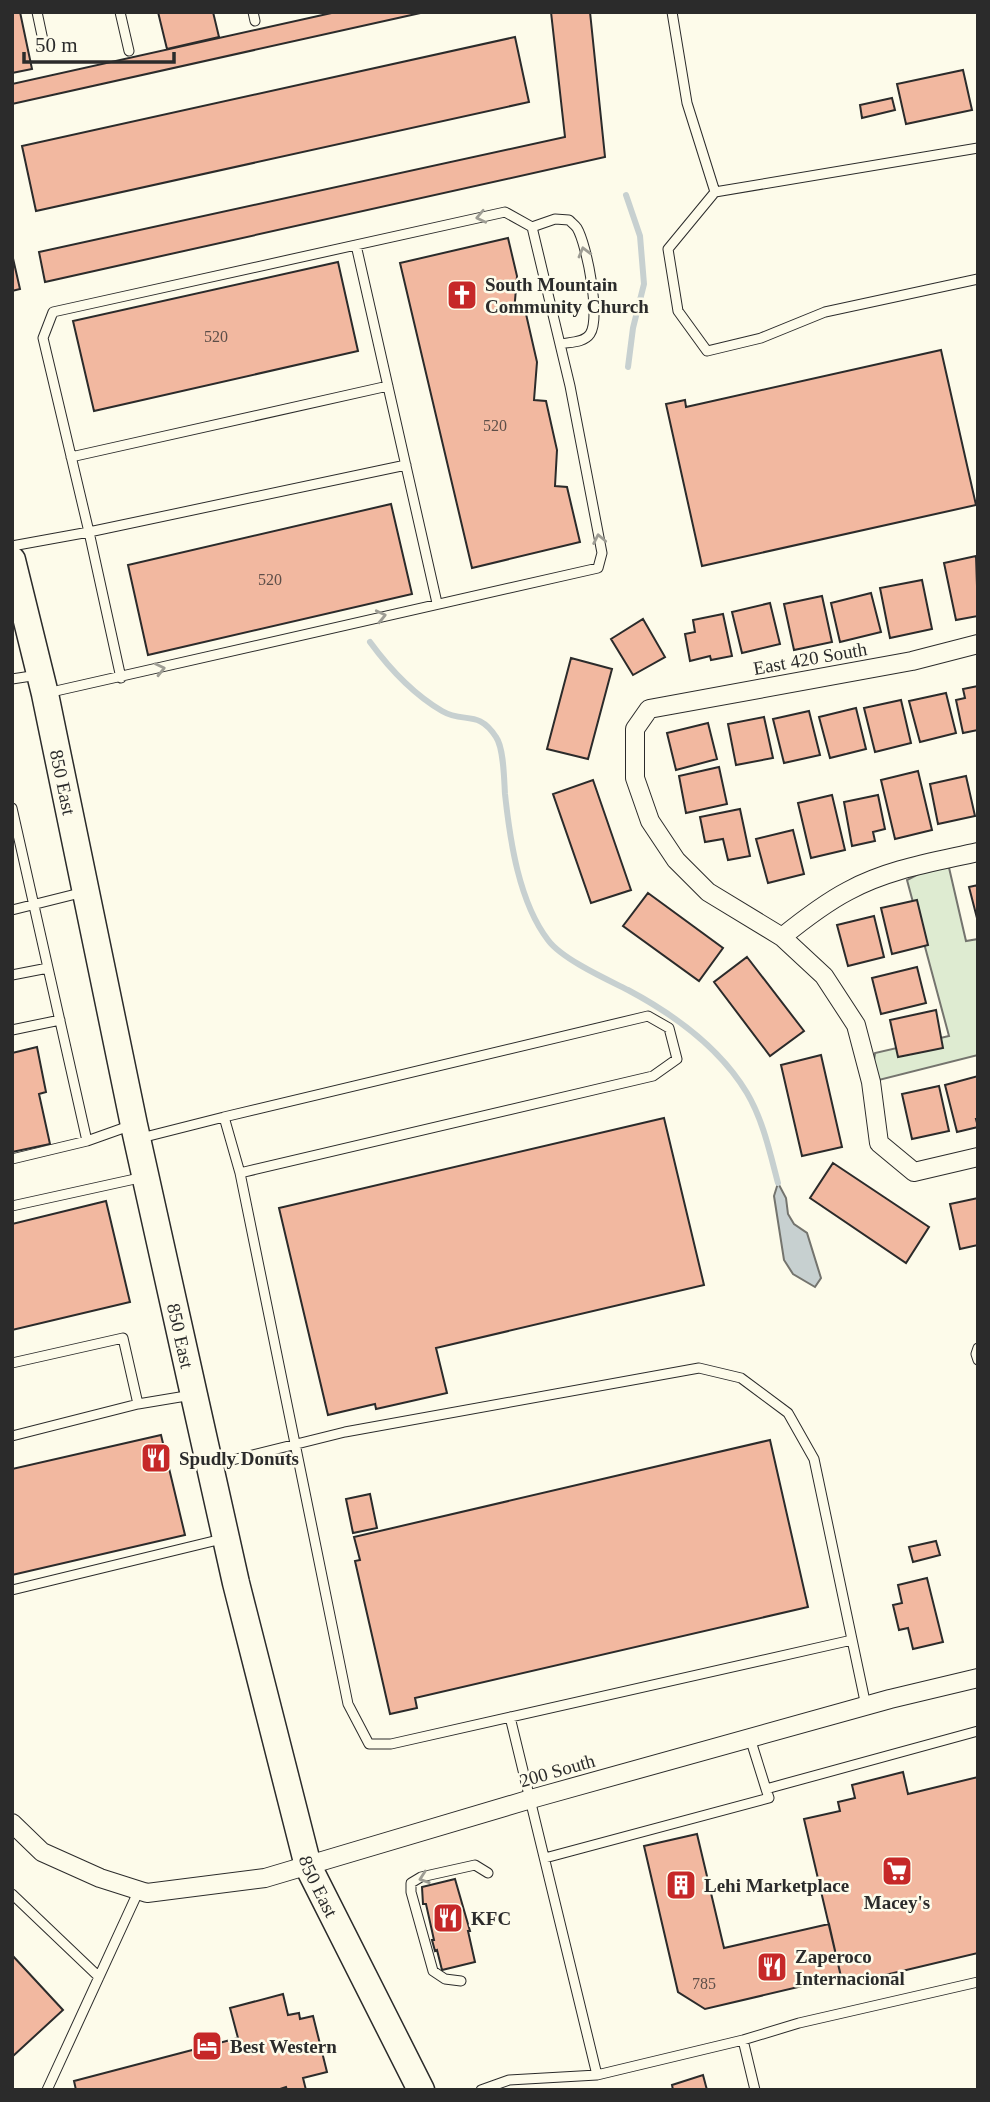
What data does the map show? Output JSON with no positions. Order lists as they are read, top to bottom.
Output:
{
  "streets": {
    "main road": ["850 East"],
    "street": ["East 420 South", "200 South"]
  },
  "crossings": [
    ["850 East", "200 South"]
  ],
  "places": {
    "church": ["South Mountain Community Church"],
    "restaurant": ["Spudly Donuts", "KFC", "Zaperoco Internacional"],
    "supermarket": ["Macey's"],
    "building": ["Lehi Marketplace"],
    "hotel": ["Best Western"]
  },
  "house_numbers": [
    "520",
    "520",
    "520",
    "785"
  ],
  "scale_bar": "50 m"
}
